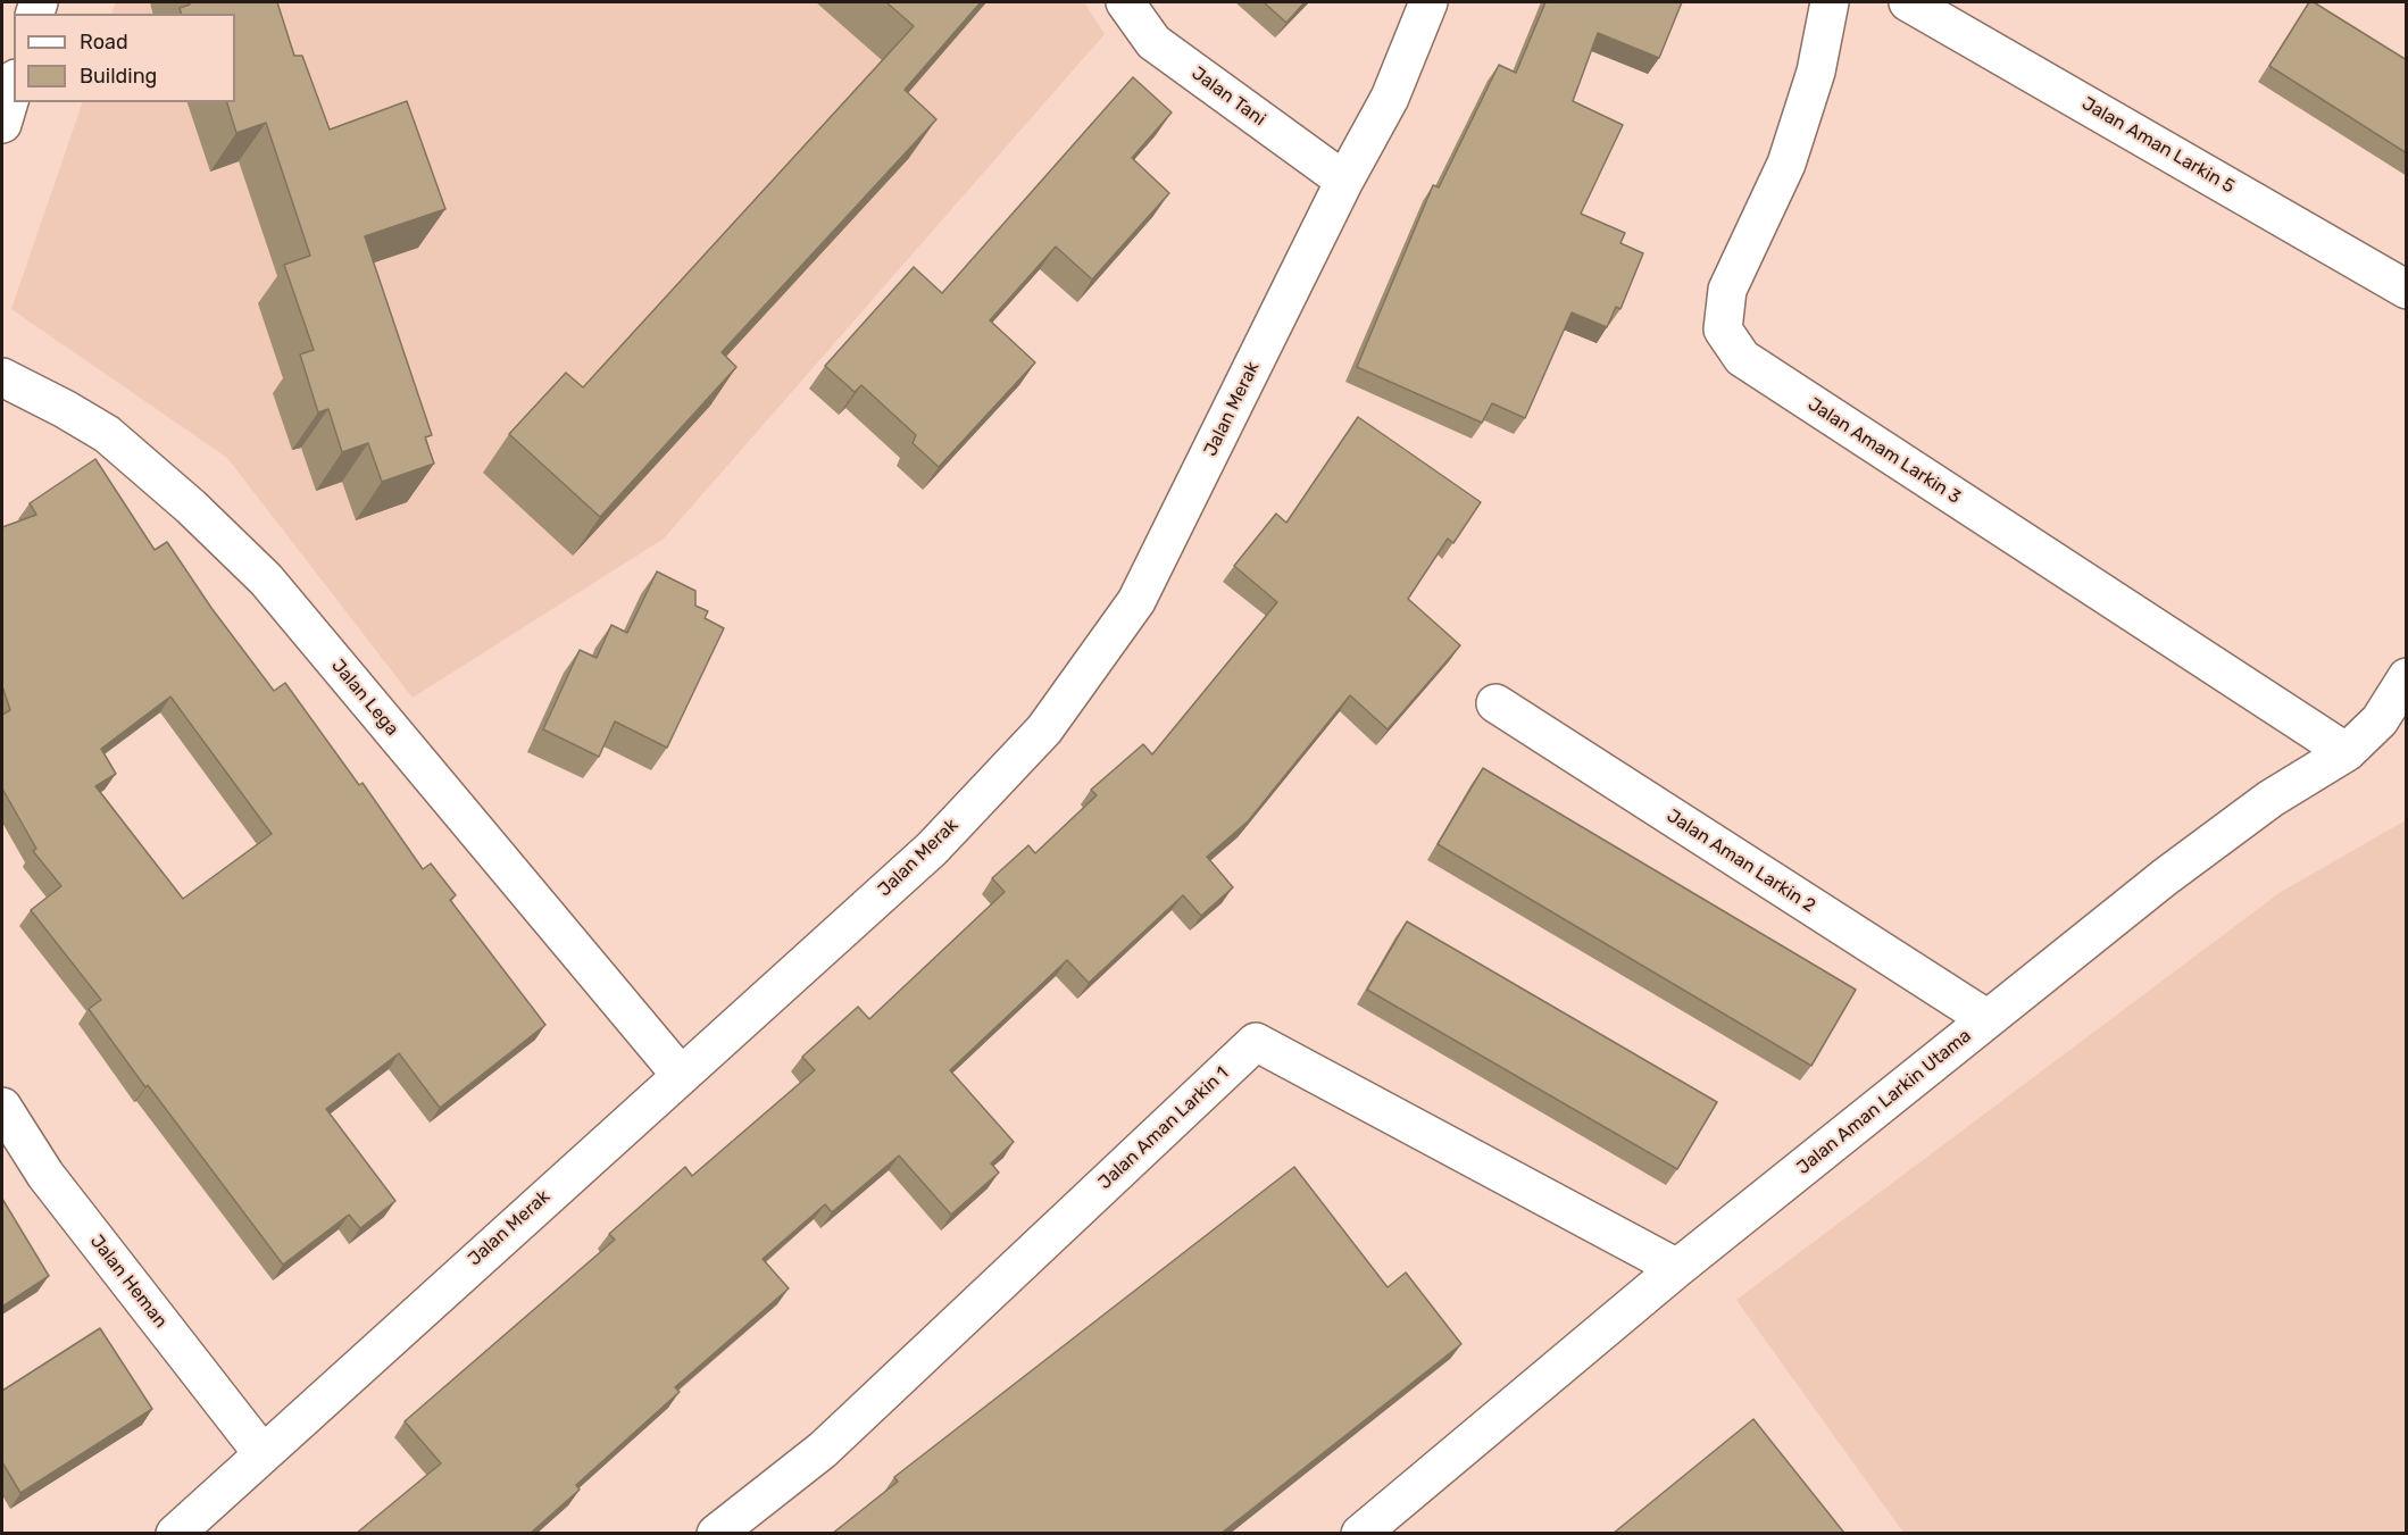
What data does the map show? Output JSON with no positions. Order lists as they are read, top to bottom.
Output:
{
  "streets": {
    "street": [
      "Jalan Tani",
      "Jalan Aman Larkin 5",
      "Jalan Merak",
      "Jalan Amam Larkin 3",
      "Jalan Lega",
      "Jalan Aman Larkin 2",
      "Jalan Aman Larkin Utama",
      "Jalan Aman Larkin 1",
      "Jalan Heman"
    ]
  },
  "crossings": [
    ["Jalan Tani", "Jalan Merak"],
    ["Jalan Merak", "Jalan Lega"],
    ["Jalan Merak", "Jalan Heman"],
    ["Jalan Amam Larkin 3", "Jalan Aman Larkin Utama"],
    ["Jalan Aman Larkin 2", "Jalan Aman Larkin Utama"],
    ["Jalan Aman Larkin Utama", "Jalan Aman Larkin 1"]
  ],
  "legend": ["Road", "Building"]
}
